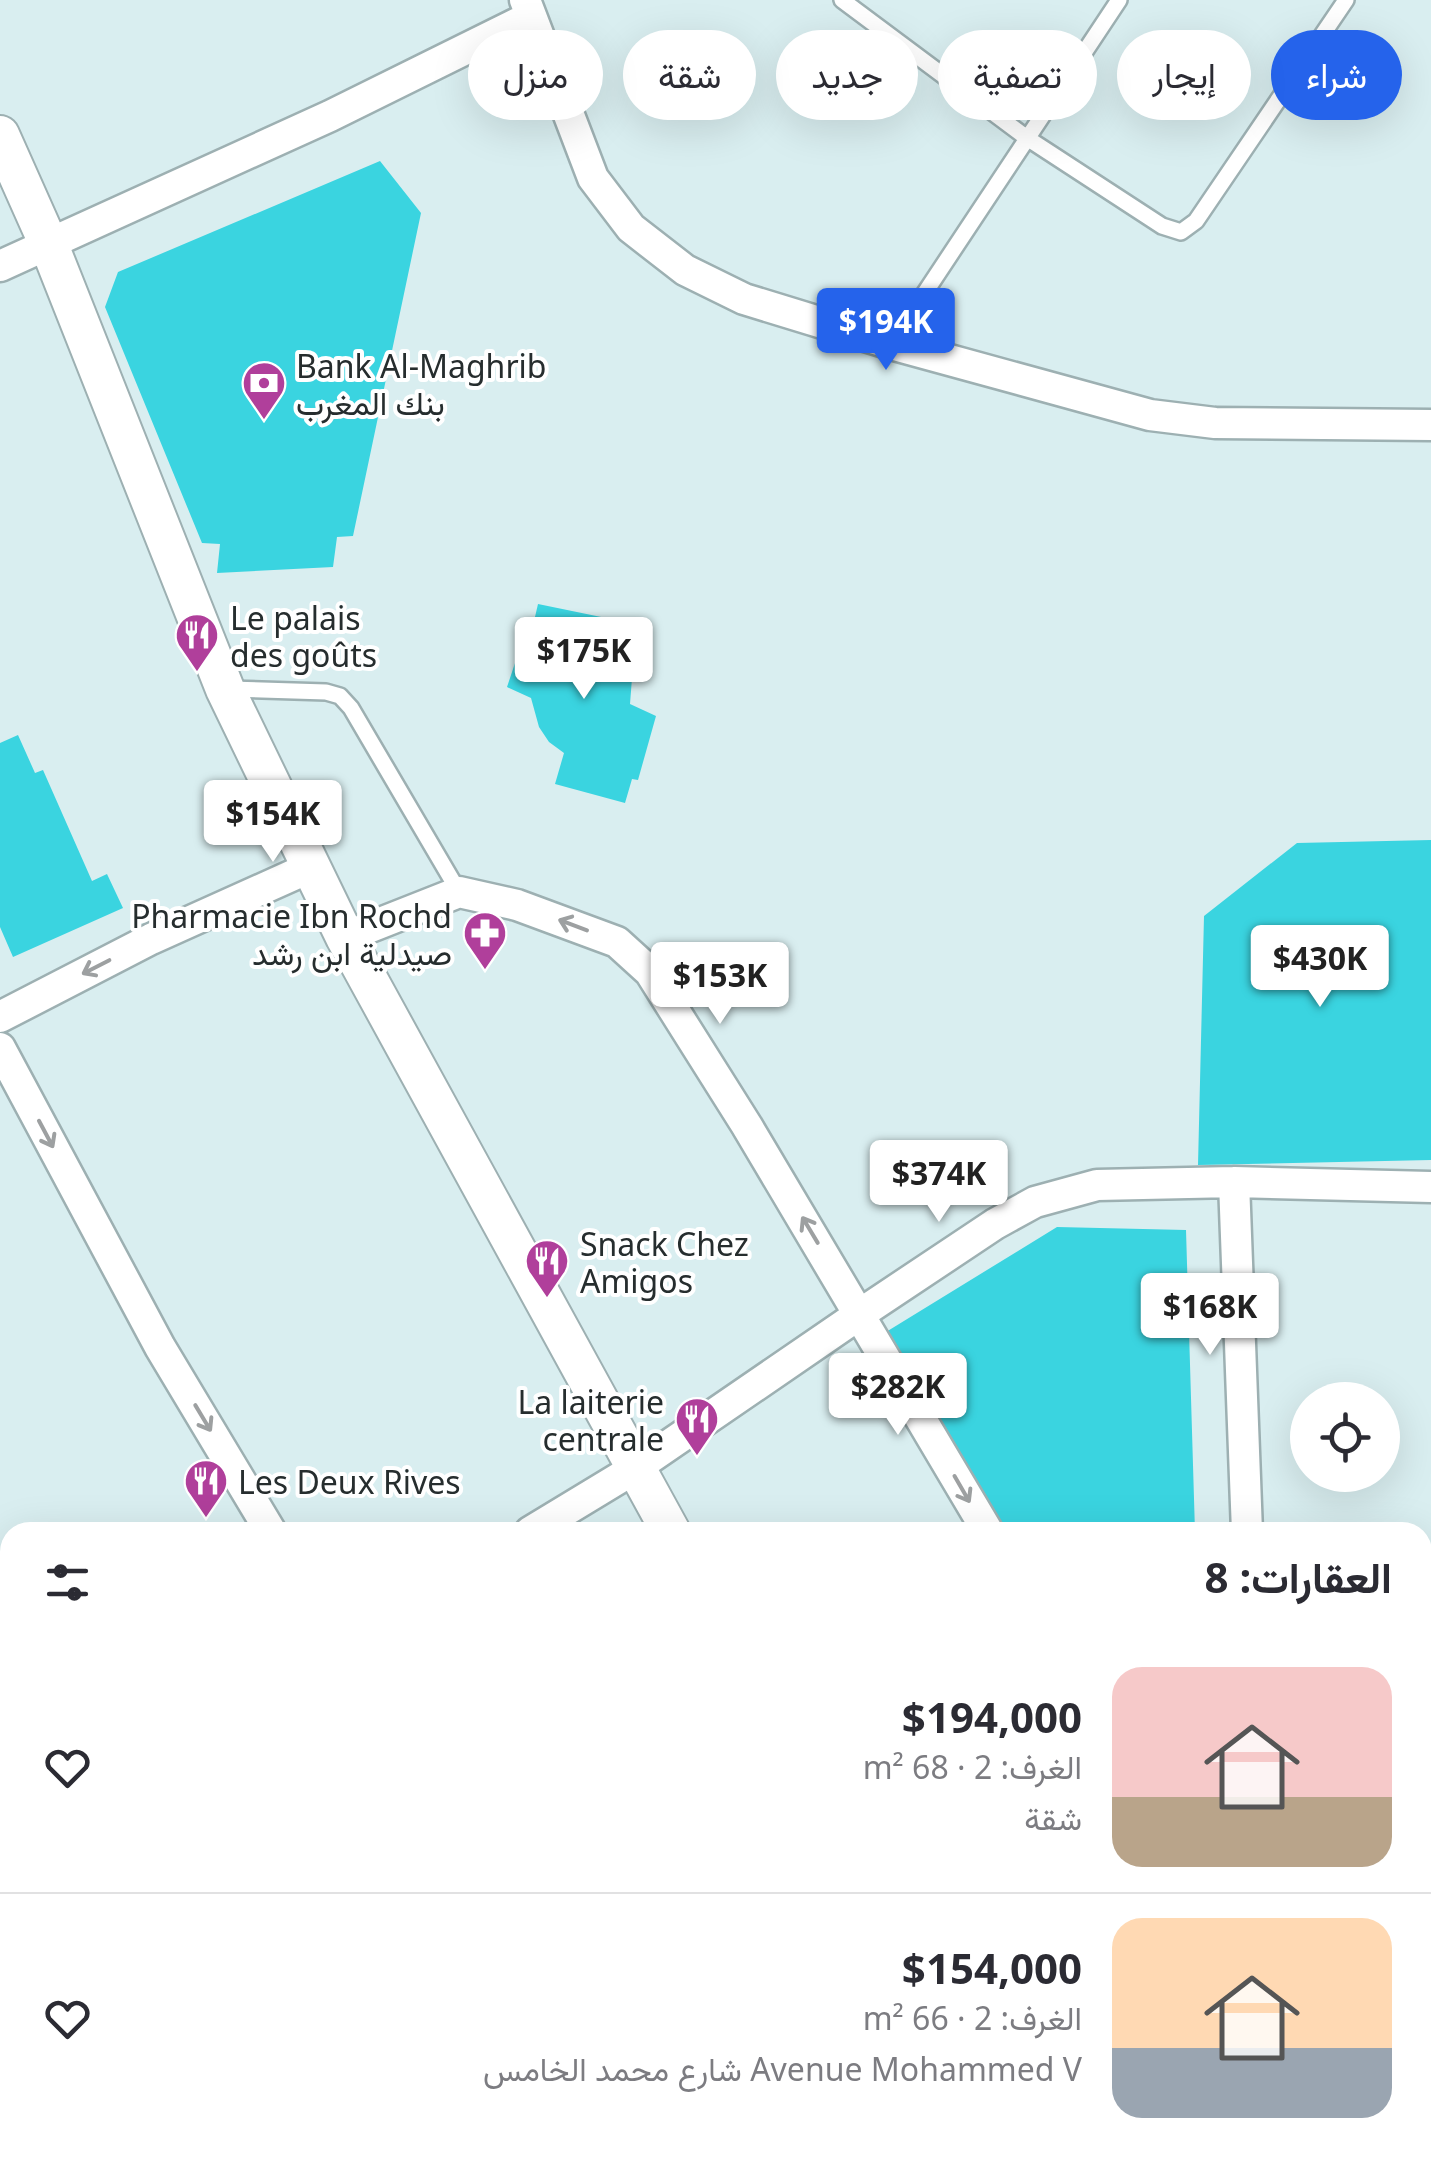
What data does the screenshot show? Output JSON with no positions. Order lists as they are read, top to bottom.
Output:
{
  "places": {
    "bank": ["Bank Al-Maghrib بنك المغرب"],
    "restaurant": [
      "Le palais des goûts",
      "Snack Chez Amigos",
      "La laiterie centrale",
      "Les Deux Rives"
    ],
    "pharmacy": ["Pharmacie Ibn Rochd صيدلية ابن رشد"]
  },
  "page": {
    "chip": [
      "شراء",
      "إيجار",
      "تصفية",
      "جديد",
      "شقة",
      "منزل"
    ],
    "price": [
      "$194K",
      "$175K",
      "$154K",
      "$430K",
      "$153K",
      "$374K",
      "$168K",
      "$282K"
    ],
    "heading": "العقارات: 8",
    "list": [
      {
        "name": "$194,000",
        "note": "الغرف: 2 · 68 m² · شقة"
      },
      {
        "name": "$154,000",
        "note": "الغرف: 2 · 66 m² · Avenue Mohammed V شارع محمد الخامس"
      }
    ]
  }
}
